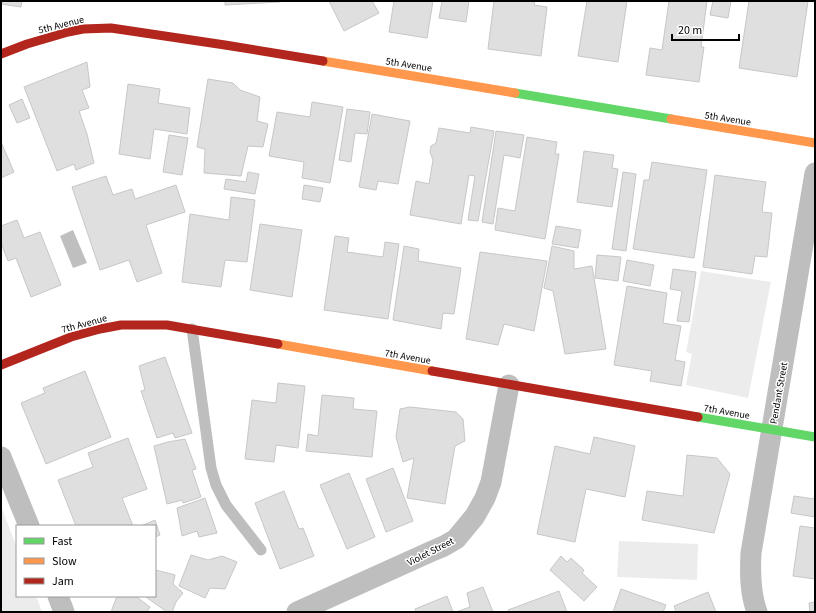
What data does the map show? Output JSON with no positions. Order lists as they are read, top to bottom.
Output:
{
  "streets": {
    "street": [
      "5th Avenue",
      "7th Avenue",
      "Pendant Street",
      "Violet Street"
    ]
  },
  "crossings": [
    ["7th Avenue", "Pendant Street"],
    ["7th Avenue", "Violet Street"]
  ],
  "legend": ["Fast", "Slow", "Jam"],
  "scale_bar": "20 m"
}
